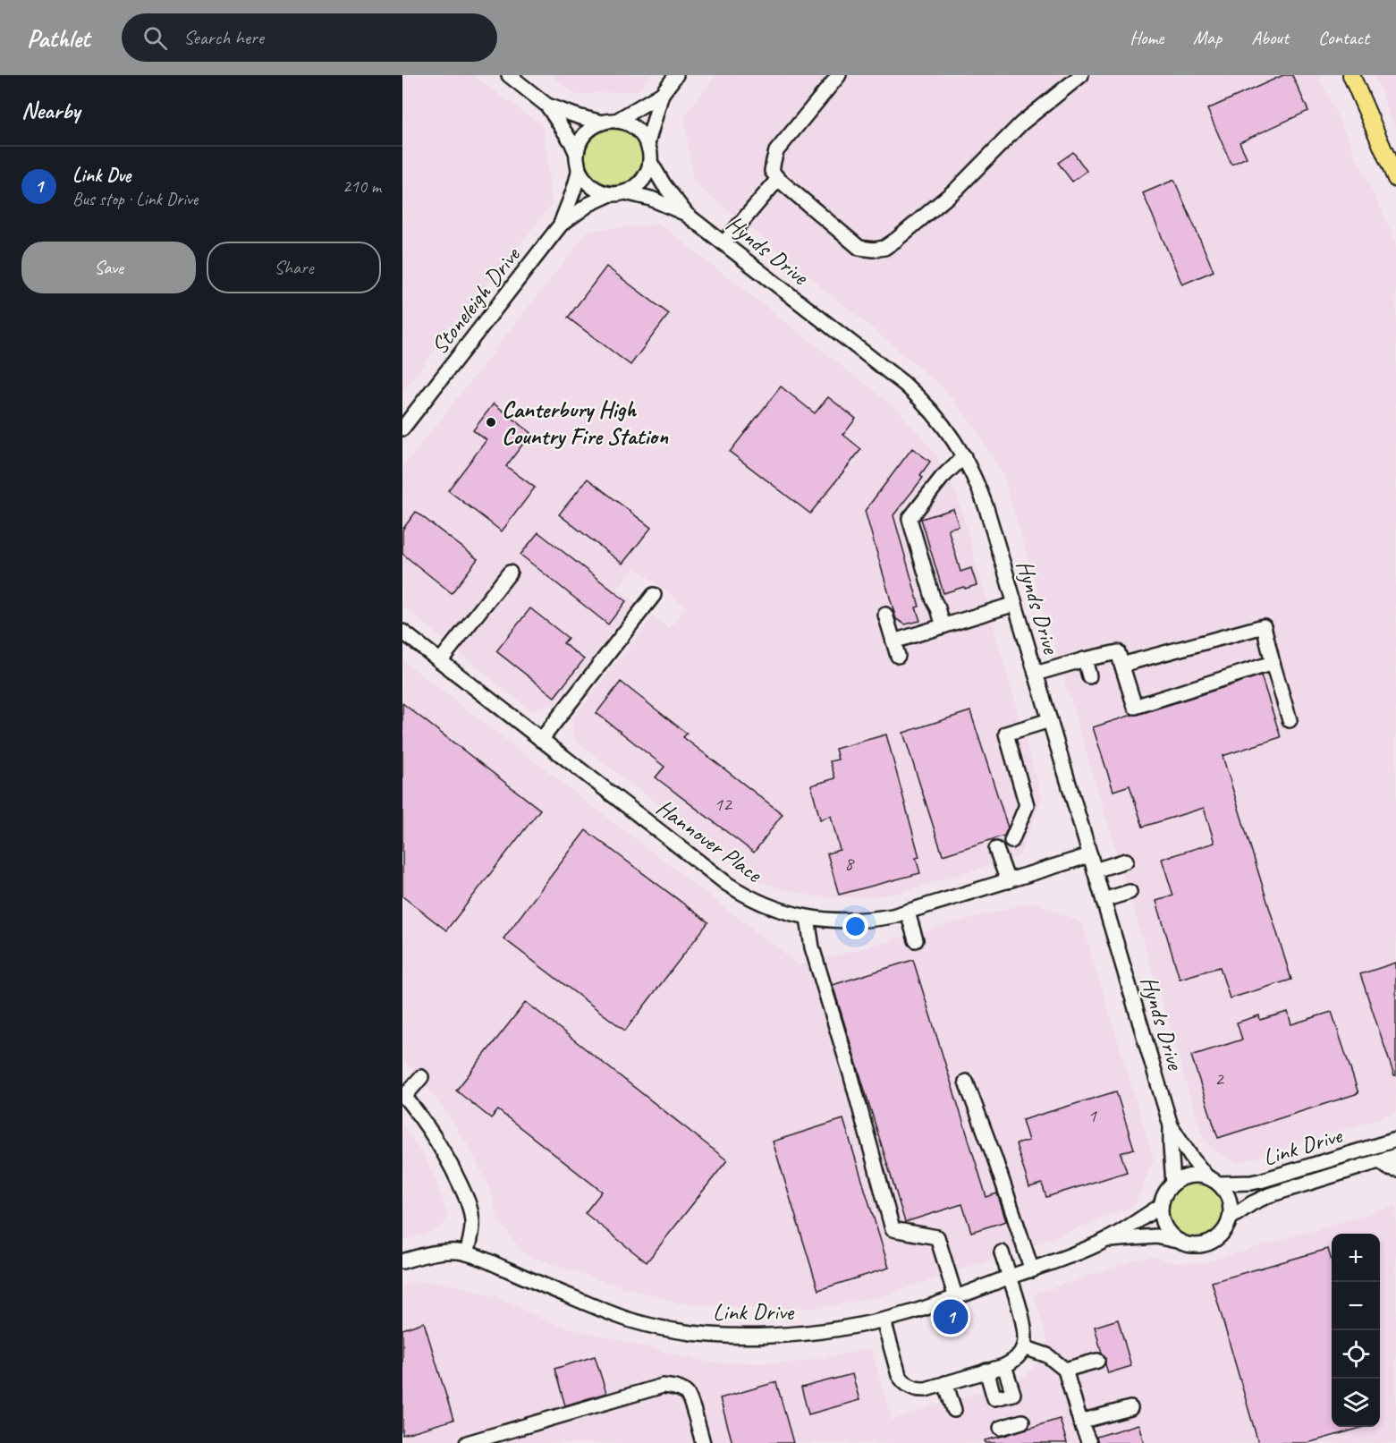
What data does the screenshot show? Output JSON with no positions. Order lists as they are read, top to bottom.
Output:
{
  "streets": {
    "street": [
      "Hynds Drive",
      "Stoneleigh Drive",
      "Hannover Place",
      "Link Drive"
    ]
  },
  "crossings": [
    ["Hynds Drive", "Stoneleigh Drive"],
    ["Hynds Drive", "Hannover Place"],
    ["Hynds Drive", "Link Drive"]
  ],
  "places": ["Canterbury High Country Fire Station"],
  "house_numbers": [
    "12",
    "8",
    "2",
    "1"
  ],
  "page": {
    "header": "Pathlet",
    "search": "Search here",
    "nav": [
      "Home",
      "Map",
      "About",
      "Contact"
    ],
    "heading": "Nearby",
    "list": [
      {
        "mark": "1",
        "name": "Link Dve",
        "note": "Bus stop · Link Drive",
        "value": "210 m"
      }
    ],
    "buttons": ["Save", "Share"],
    "map_buttons": ["+", "−"],
    "pins": "1"
  }
}
